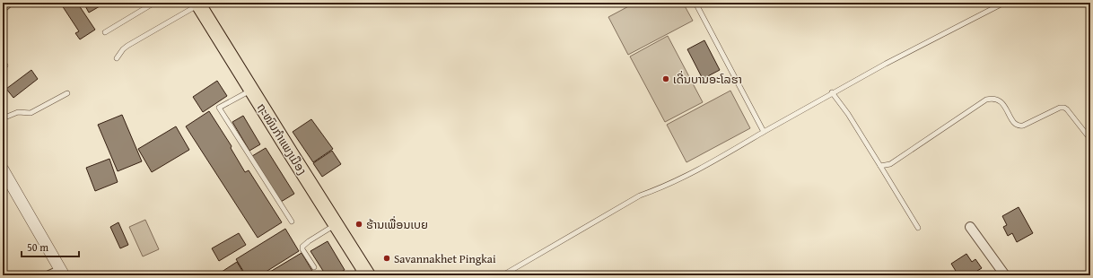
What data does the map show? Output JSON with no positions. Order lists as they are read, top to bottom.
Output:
{
  "streets": {
    "main road": ["ຖະໜົນກຳແພງເມືອງ"]
  },
  "places": ["ເດີ່ນບານອະໂລຮາ", "ຮ້ານເພື່ອນເບຍ", "Savannakhet Pingkai"],
  "scale_bar": "50 m"
}
